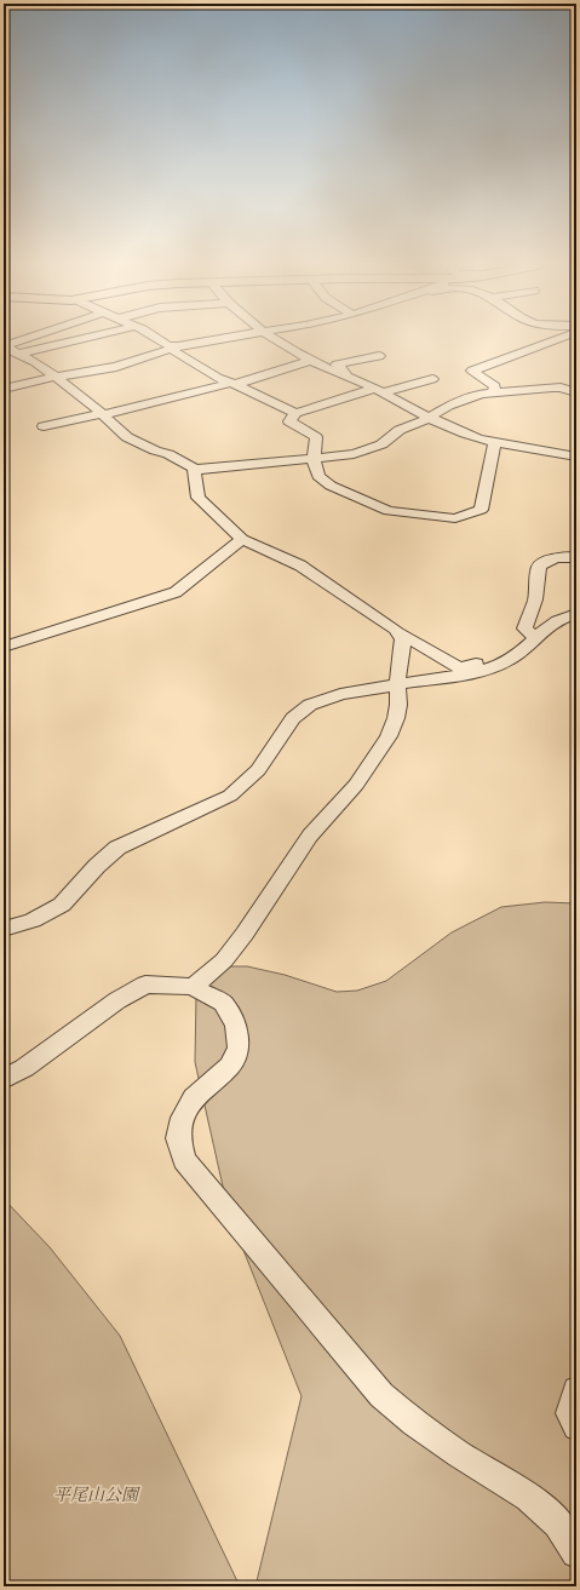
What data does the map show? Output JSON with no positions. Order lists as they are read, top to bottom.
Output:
{
  "parks": ["平尾山公園"]
}
